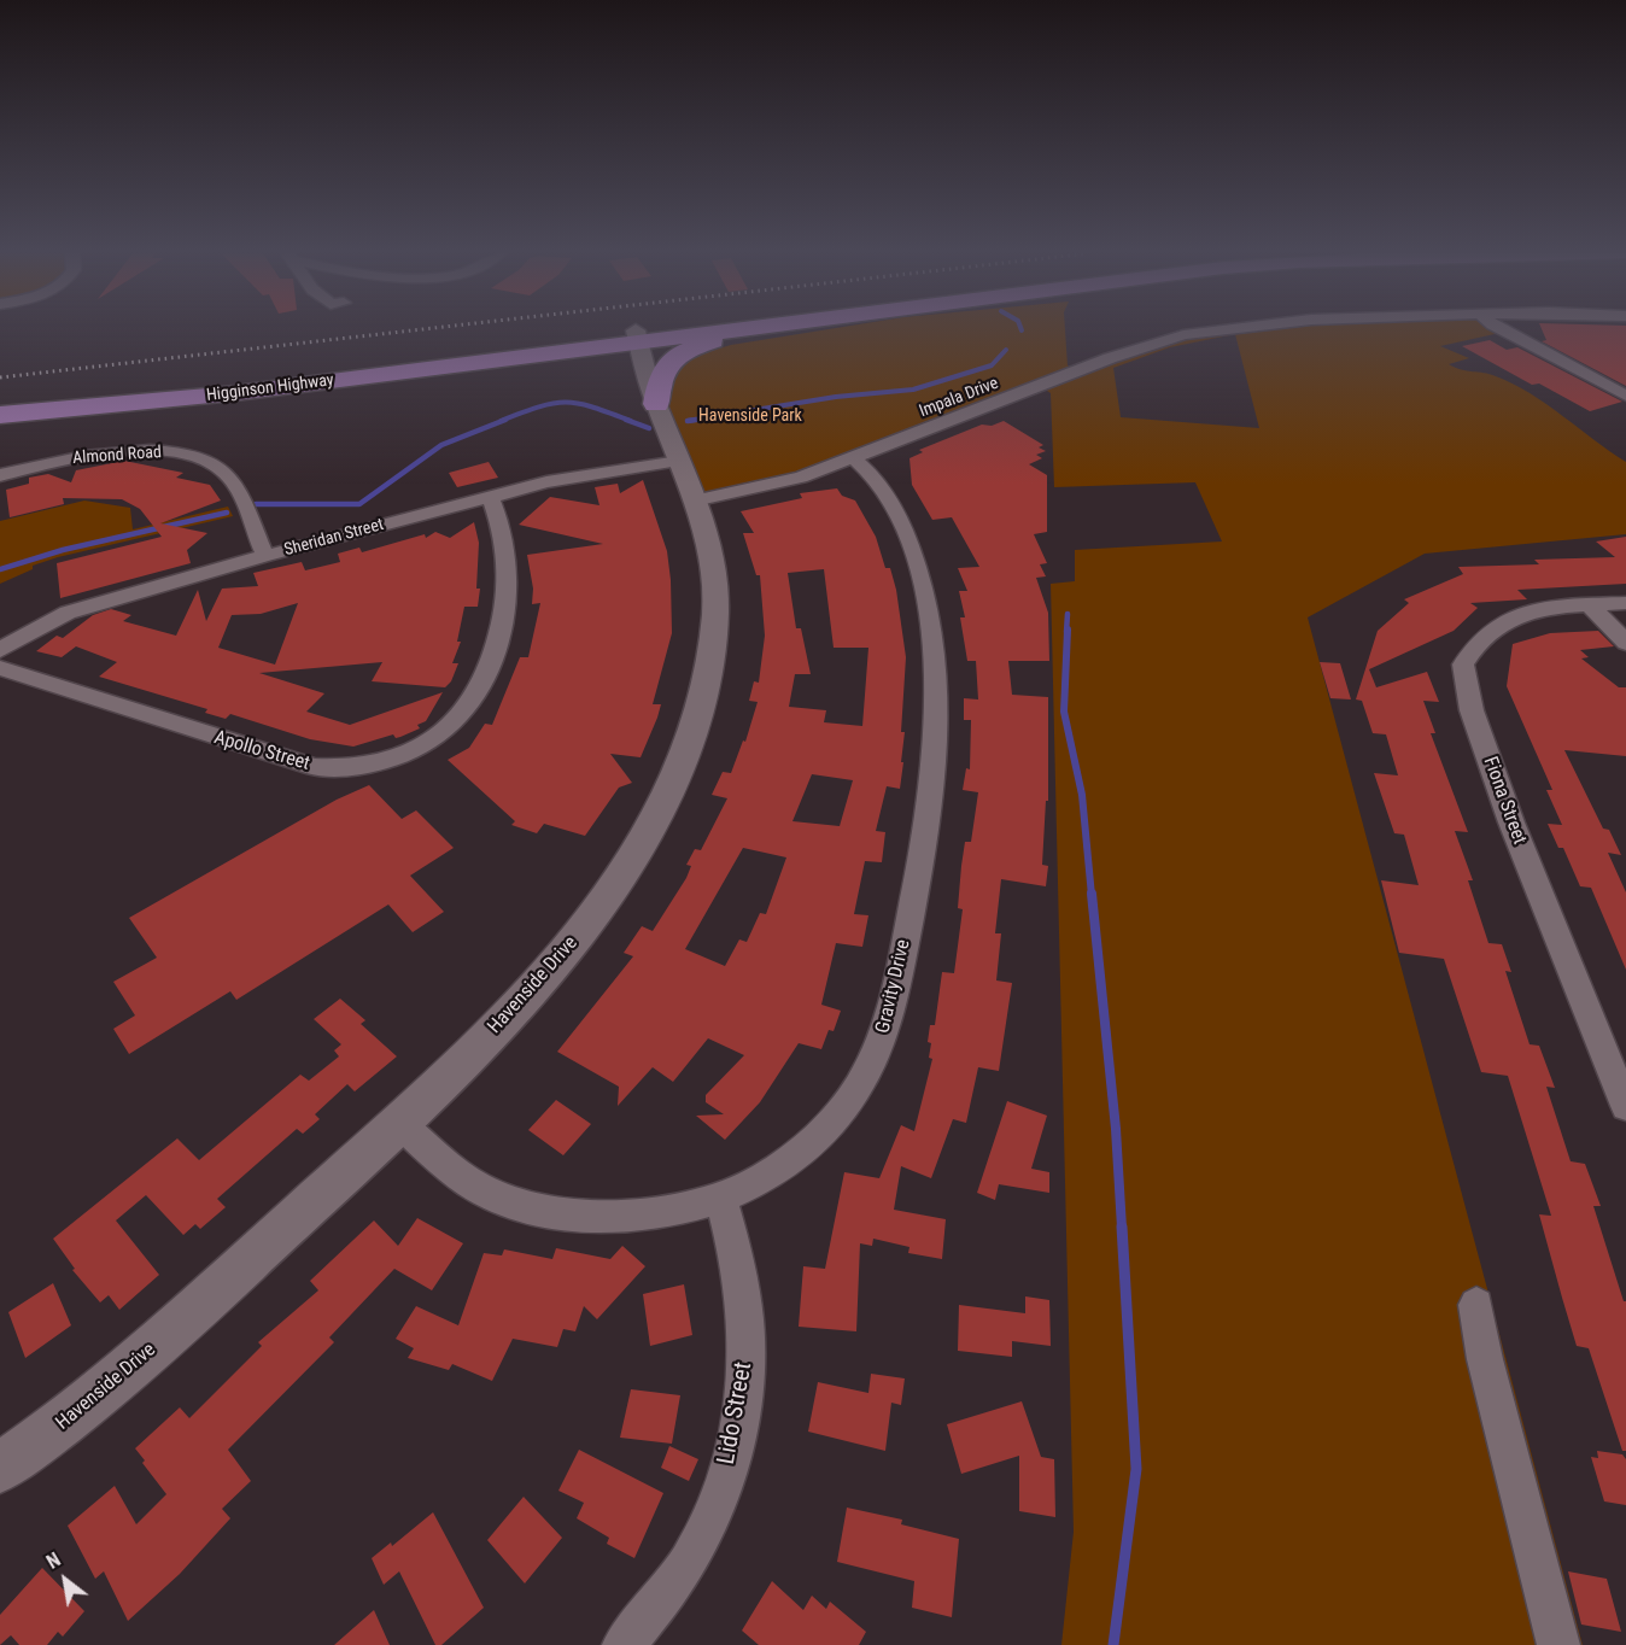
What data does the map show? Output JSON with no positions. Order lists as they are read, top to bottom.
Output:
{
  "streets": {
    "highway": ["Higginson Highway"],
    "street": [
      "Impala Drive",
      "Almond Road",
      "Sheridan Street",
      "Apollo Street",
      "Fiona Street",
      "Havenside Drive",
      "Gravity Drive",
      "Lido Street"
    ]
  },
  "crossings": [
    ["Higginson Highway", "Havenside Drive"],
    ["Impala Drive", "Havenside Drive"],
    ["Impala Drive", "Gravity Drive"],
    ["Almond Road", "Sheridan Street"],
    ["Sheridan Street", "Apollo Street"],
    ["Sheridan Street", "Havenside Drive"],
    ["Havenside Drive", "Gravity Drive"],
    ["Gravity Drive", "Lido Street"]
  ],
  "parks": ["Havenside Park"],
  "north": "top left"
}
